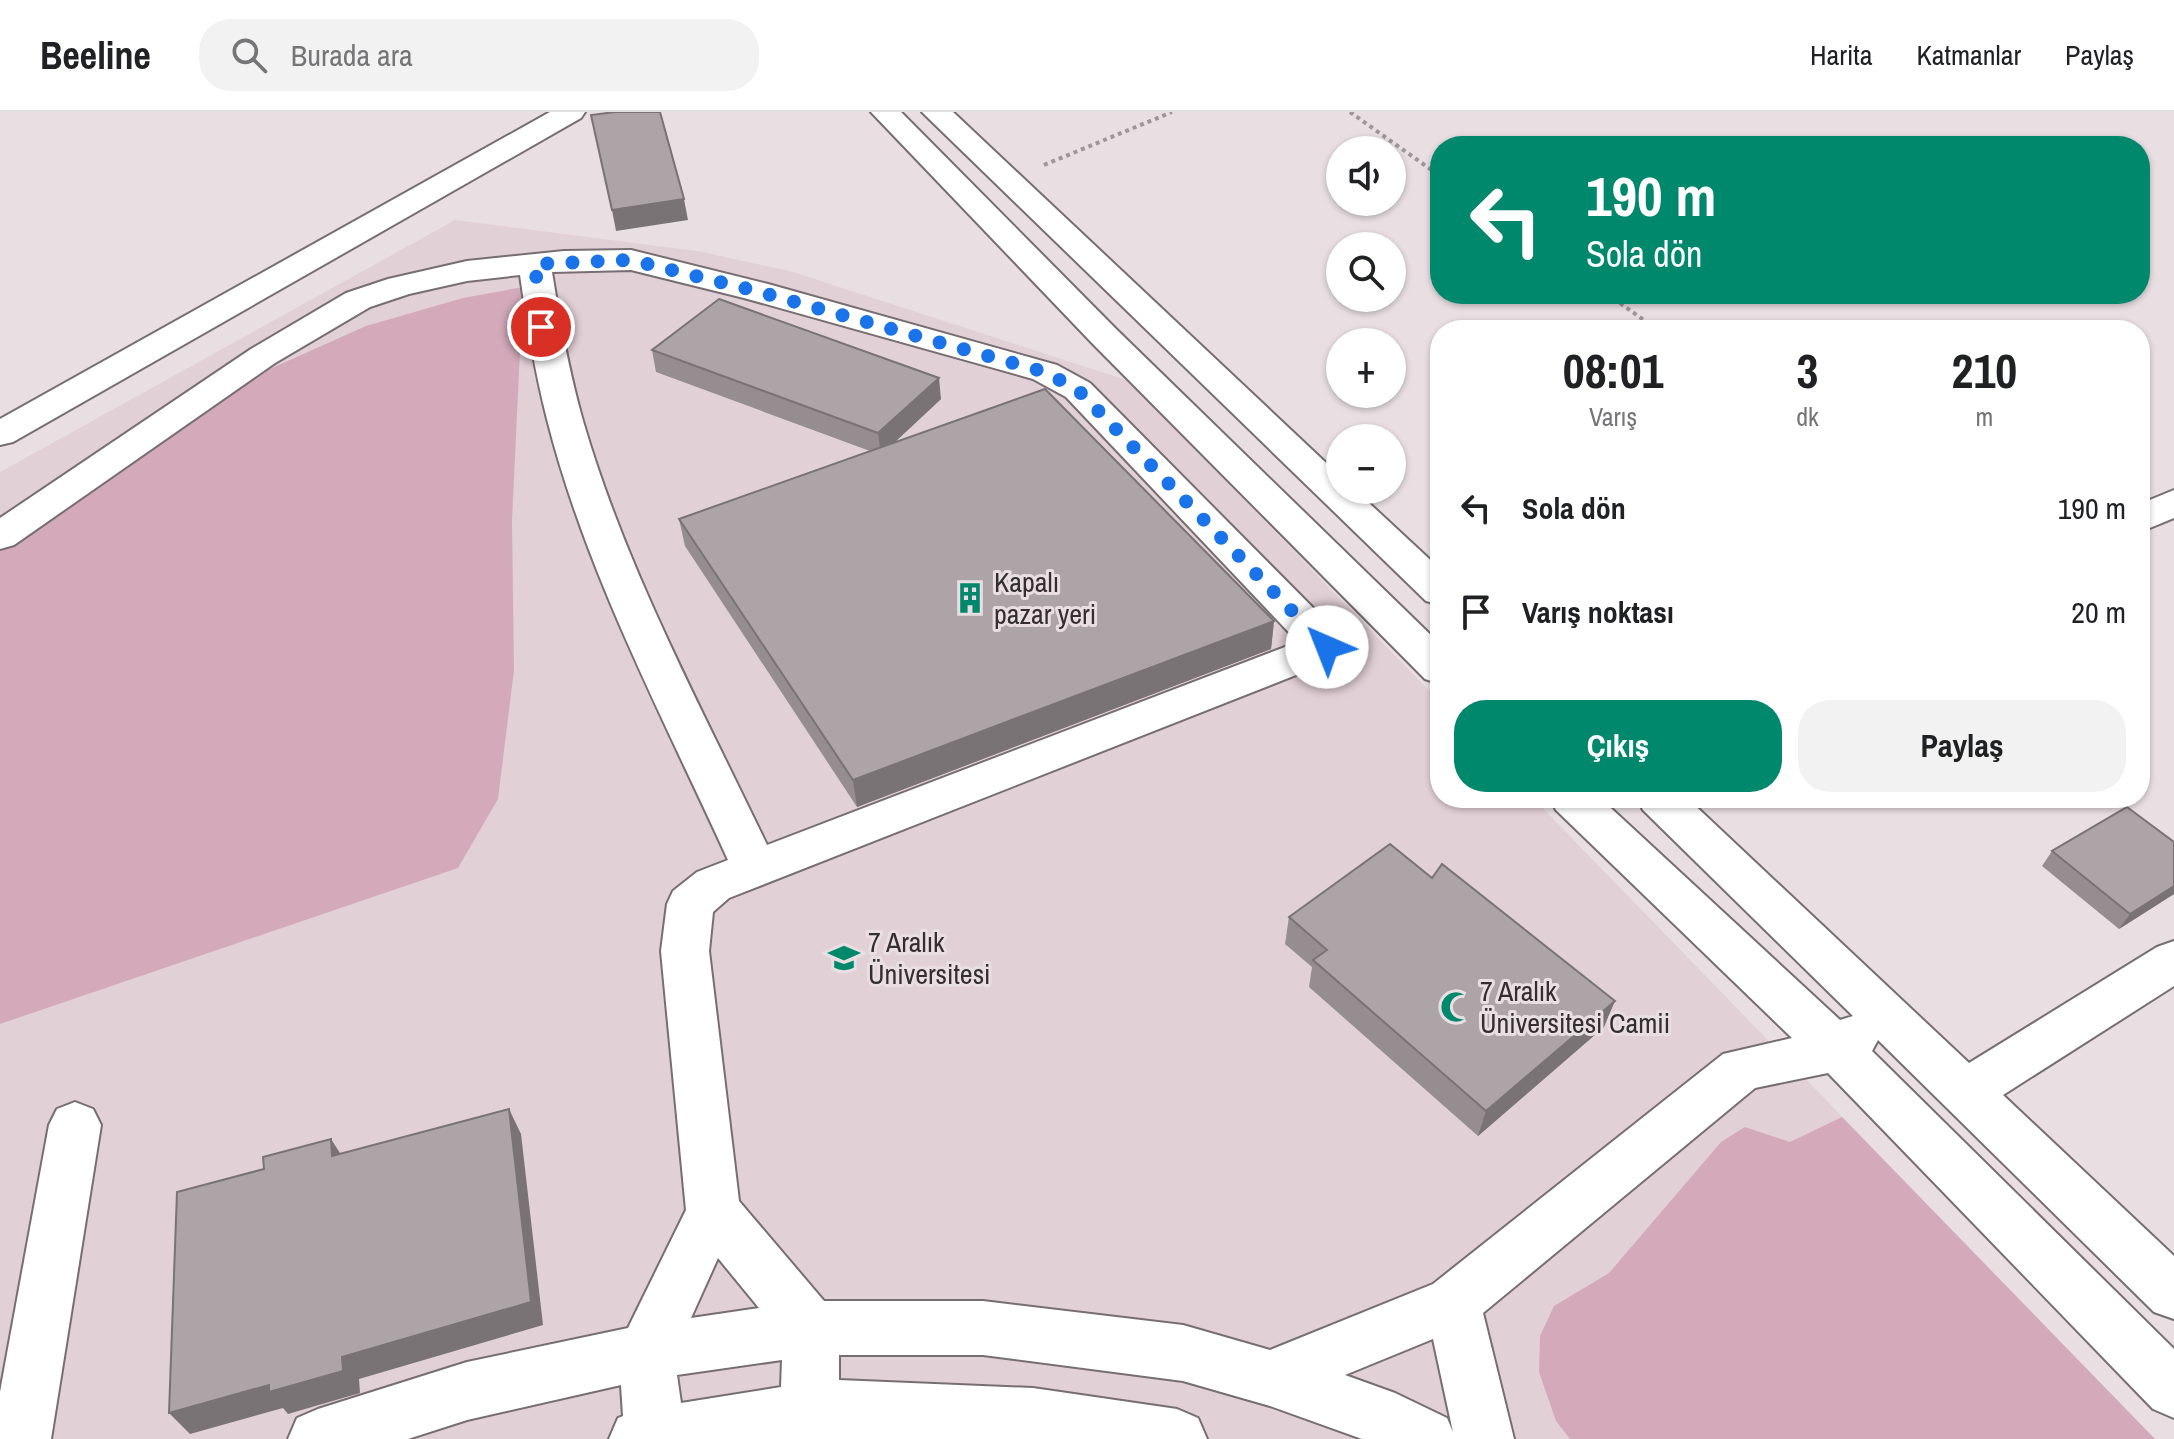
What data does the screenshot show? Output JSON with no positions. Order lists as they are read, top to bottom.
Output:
{
  "places": {
    "building": ["Kapalı pazar yeri"],
    "school or university": ["7 Aralık Üniversitesi"],
    "mosque": ["7 Aralık Üniversitesi Camii"]
  },
  "page": {
    "header": "Beeline",
    "search": "Burada ara",
    "nav": ["Harita", "Katmanlar", "Paylaş"],
    "map_buttons": ["+", "−"],
    "turn": ["190 m", "Sola dön"],
    "eta": [
      "08:01",
      "Varış",
      "3",
      "dk",
      "210",
      "m"
    ],
    "list": [
      {
        "name": "Sola dön",
        "value": "190 m"
      },
      {
        "name": "Varış noktası",
        "value": "20 m"
      }
    ],
    "buttons": ["Çıkış", "Paylaş"]
  }
}
